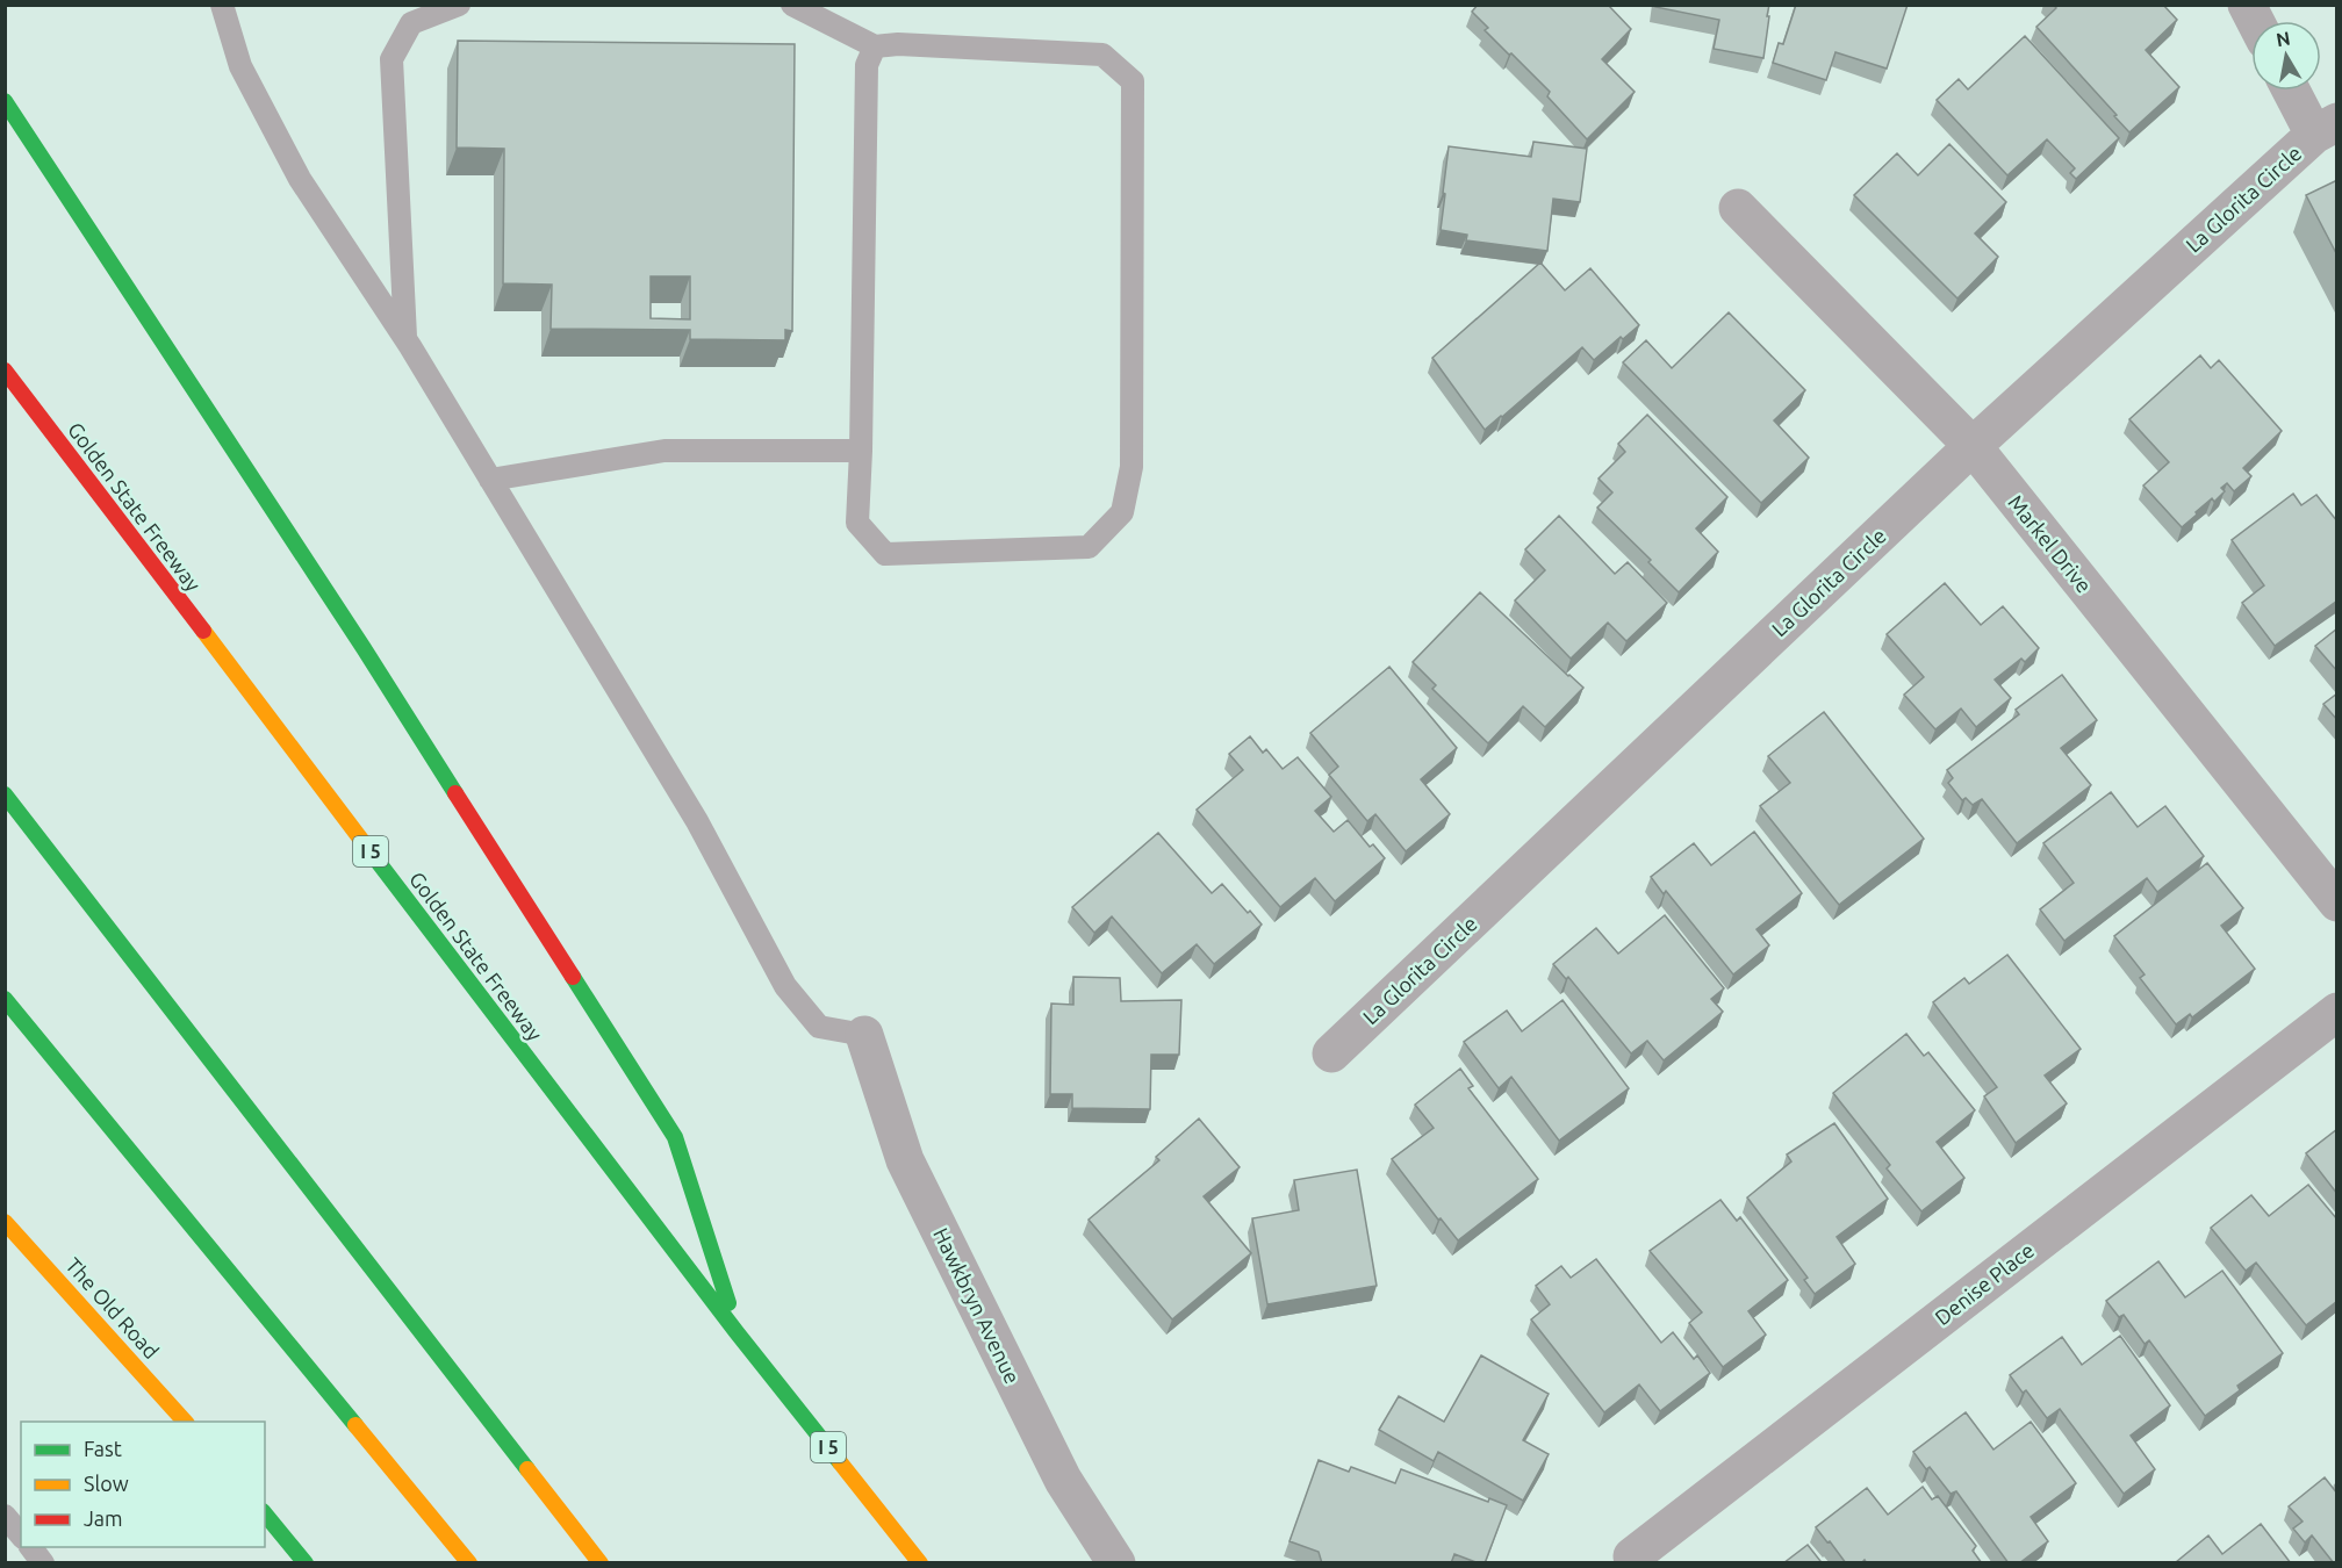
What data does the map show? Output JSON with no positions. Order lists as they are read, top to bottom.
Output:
{
  "streets": {
    "main road": ["Golden State Freeway", "I 5", "The Old Road"],
    "street": [
      "La Glorita Circle",
      "Markel Drive",
      "Denise Place",
      "Hawkbryn Avenue"
    ]
  },
  "crossings": [
    ["La Glorita Circle", "Markel Drive"]
  ],
  "legend": ["Fast", "Slow", "Jam"],
  "north": "top"
}
